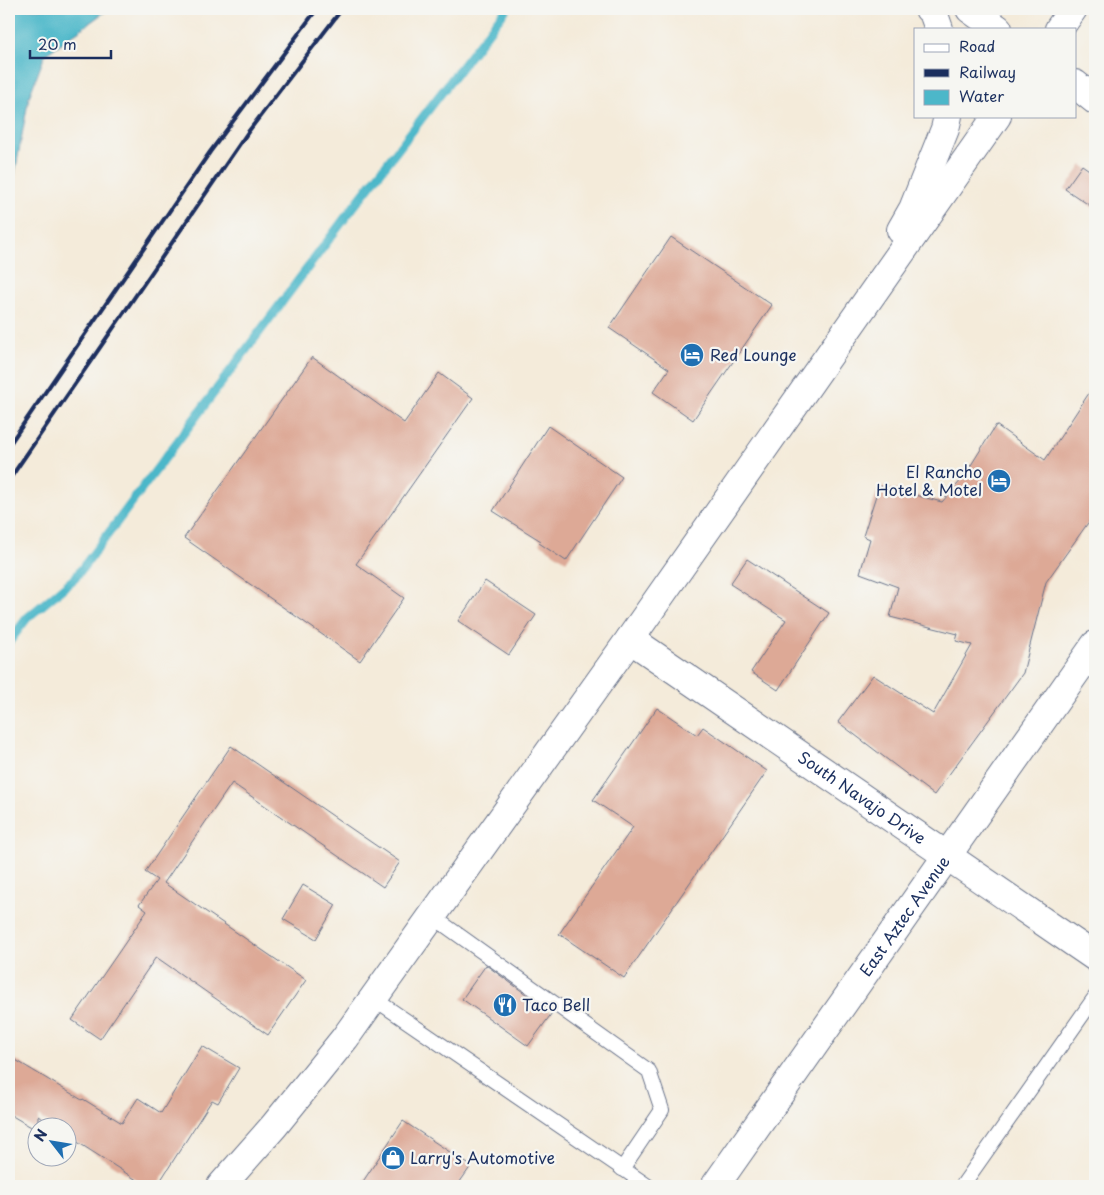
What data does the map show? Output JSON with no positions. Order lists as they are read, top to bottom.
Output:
{
  "streets": {
    "main road": ["South Navajo Drive", "East Aztec Avenue"]
  },
  "crossings": [
    ["South Navajo Drive", "East Aztec Avenue"]
  ],
  "places": {
    "hotel": ["Red Lounge", "El Rancho Hotel & Motel"],
    "restaurant": ["Taco Bell"],
    "shop": ["Larry's Automotive"]
  },
  "legend": ["Road", "Railway", "Water"],
  "scale_bar": "20 m",
  "north": "top left"
}
